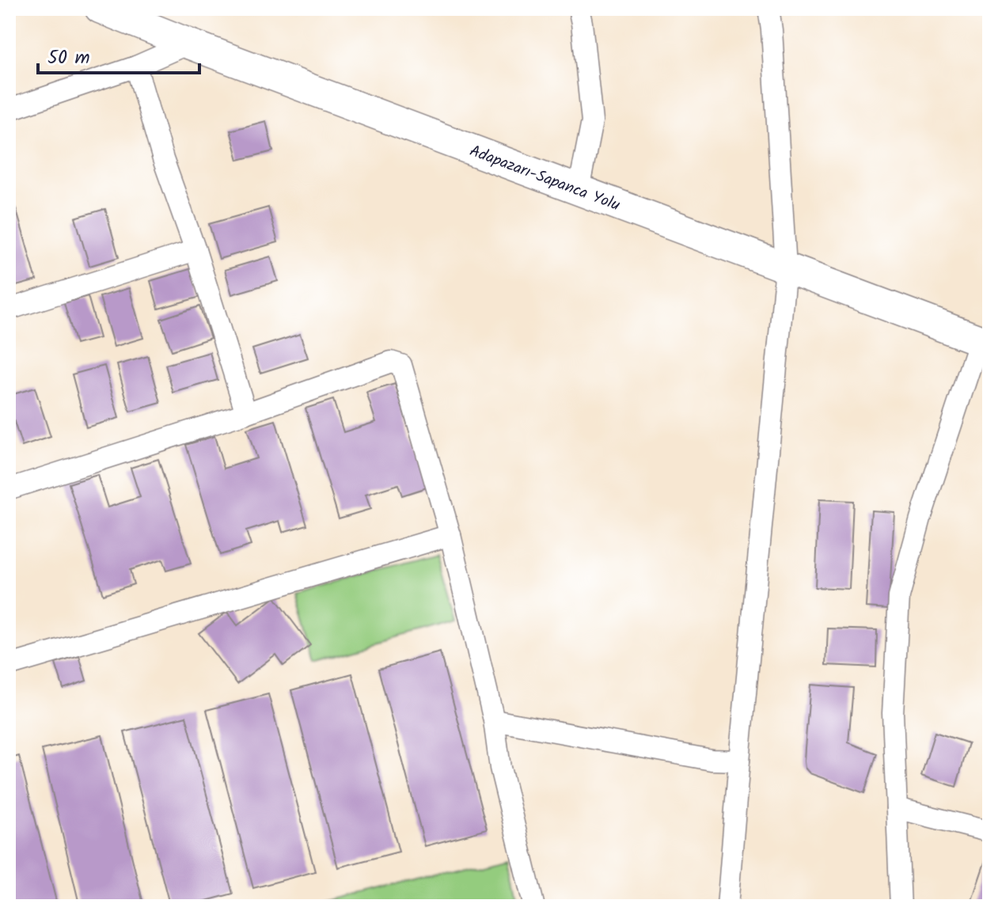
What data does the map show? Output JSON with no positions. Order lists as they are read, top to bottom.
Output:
{
  "streets": {
    "main road": ["Adapazarı-Sapanca Yolu"]
  },
  "scale_bar": "50 m"
}
